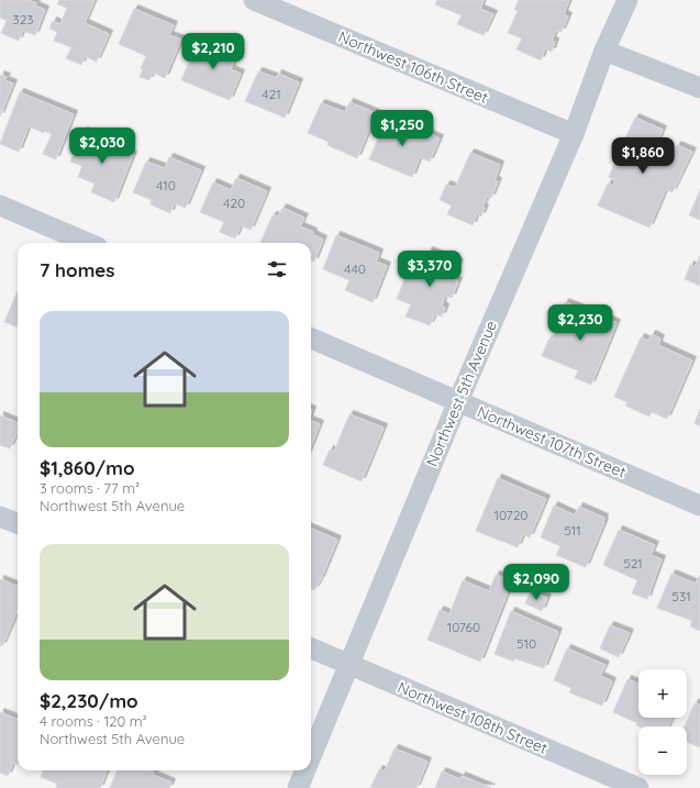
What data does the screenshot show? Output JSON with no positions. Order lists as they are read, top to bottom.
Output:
{
  "streets": {
    "street": [
      "Northwest 106th Street",
      "Northwest 5th Avenue",
      "Northwest 107th Street",
      "Northwest 108th Street"
    ]
  },
  "crossings": [
    ["Northwest 106th Street", "Northwest 5th Avenue"],
    ["Northwest 5th Avenue", "Northwest 107th Street"],
    ["Northwest 5th Avenue", "Northwest 108th Street"]
  ],
  "house_numbers": [
    "323",
    "421",
    "410",
    "420",
    "440",
    "10720",
    "511",
    "521",
    "531",
    "10760",
    "510"
  ],
  "page": {
    "price": [
      "$2,210",
      "$1,250",
      "$2,030",
      "$1,860",
      "$3,370",
      "$2,230",
      "$2,090"
    ],
    "heading": "7 homes",
    "list": [
      {
        "name": "$1,860/mo",
        "note": "3 rooms · 77 m² · Northwest 5th Avenue"
      },
      {
        "name": "$2,230/mo",
        "note": "4 rooms · 120 m² · Northwest 5th Avenue"
      }
    ],
    "map_buttons": ["+", "−"]
  }
}
